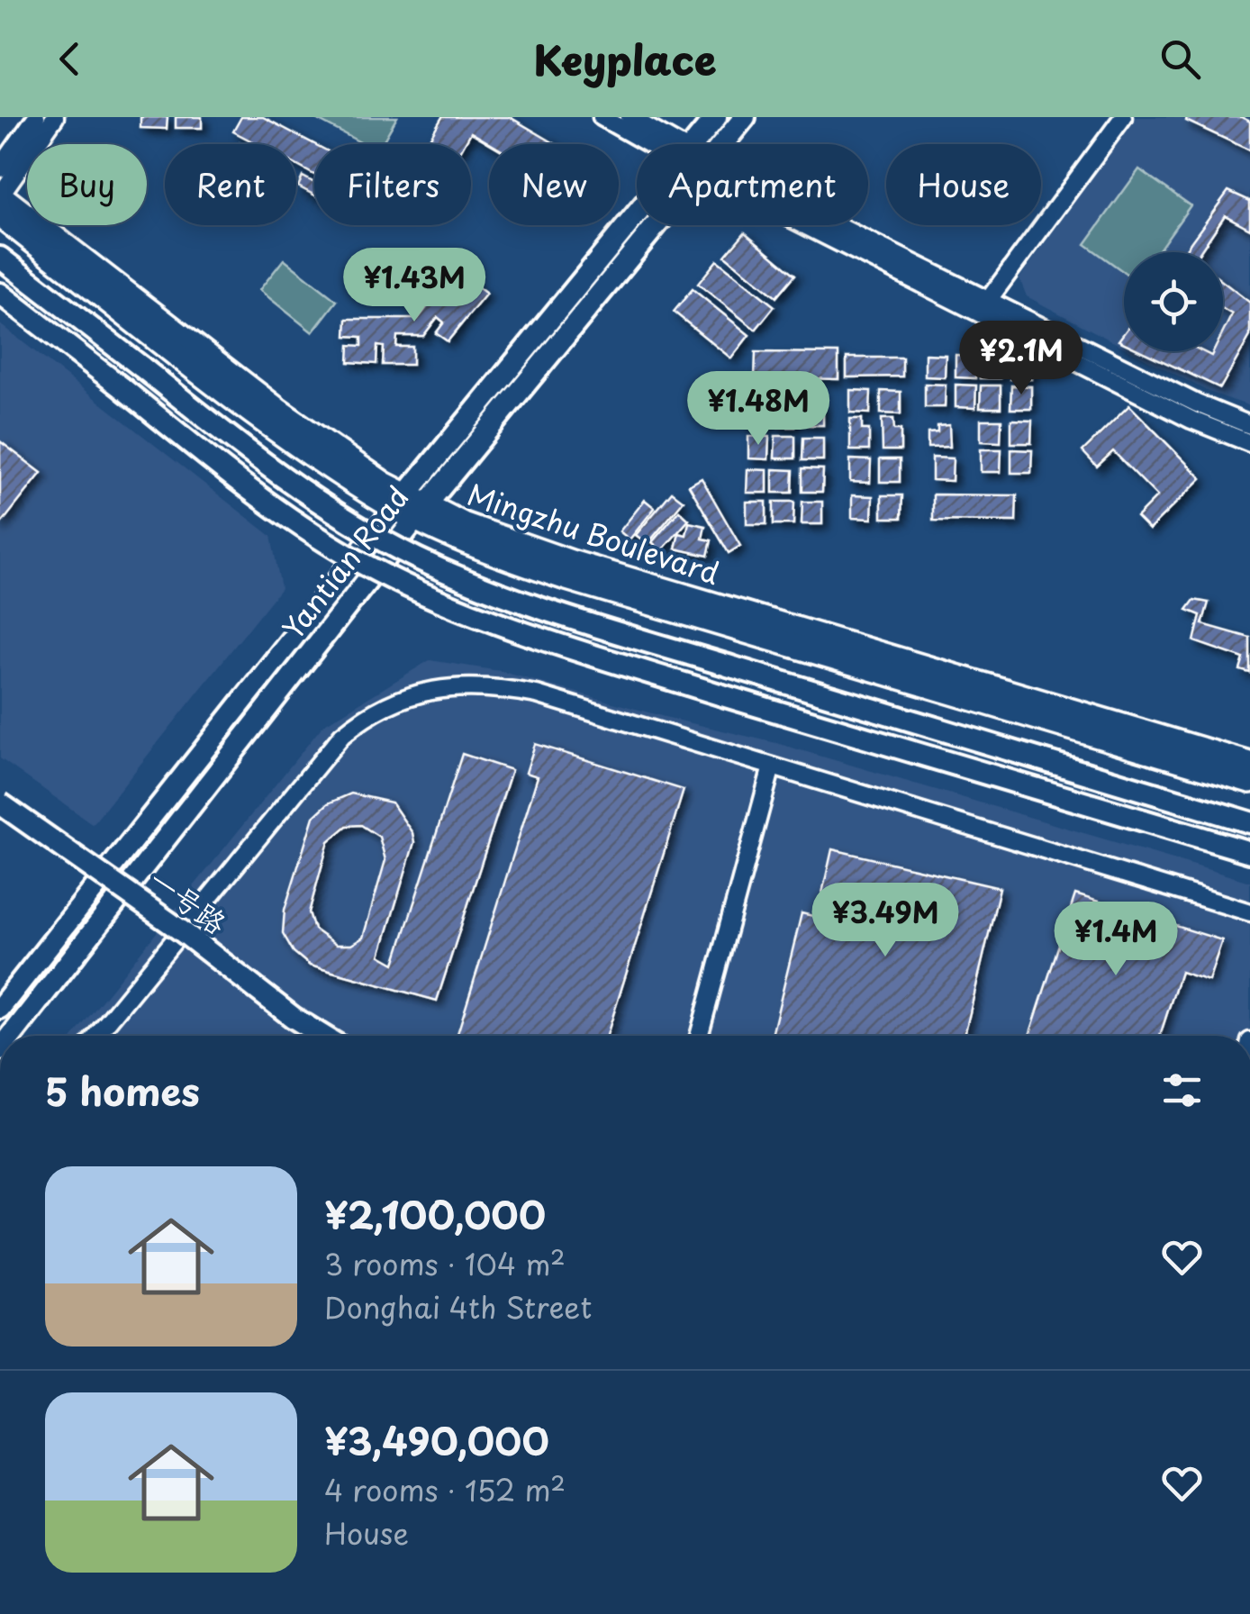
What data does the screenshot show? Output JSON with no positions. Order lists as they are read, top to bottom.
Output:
{
  "streets": {
    "main road": ["Mingzhu Boulevard"],
    "street": ["Yantian Road", "一号路"]
  },
  "crossings": [
    ["Mingzhu Boulevard", "Yantian Road"]
  ],
  "page": {
    "header": "Keyplace",
    "chip": [
      "Buy",
      "Rent",
      "Filters",
      "New",
      "Apartment",
      "House"
    ],
    "price": [
      "¥1.43M",
      "¥2.1M",
      "¥1.48M",
      "¥3.49M",
      "¥1.4M"
    ],
    "heading": "5 homes",
    "list": [
      {
        "name": "¥2,100,000",
        "note": "3 rooms · 104 m² · Donghai 4th Street"
      },
      {
        "name": "¥3,490,000",
        "note": "4 rooms · 152 m² · House"
      }
    ]
  }
}
